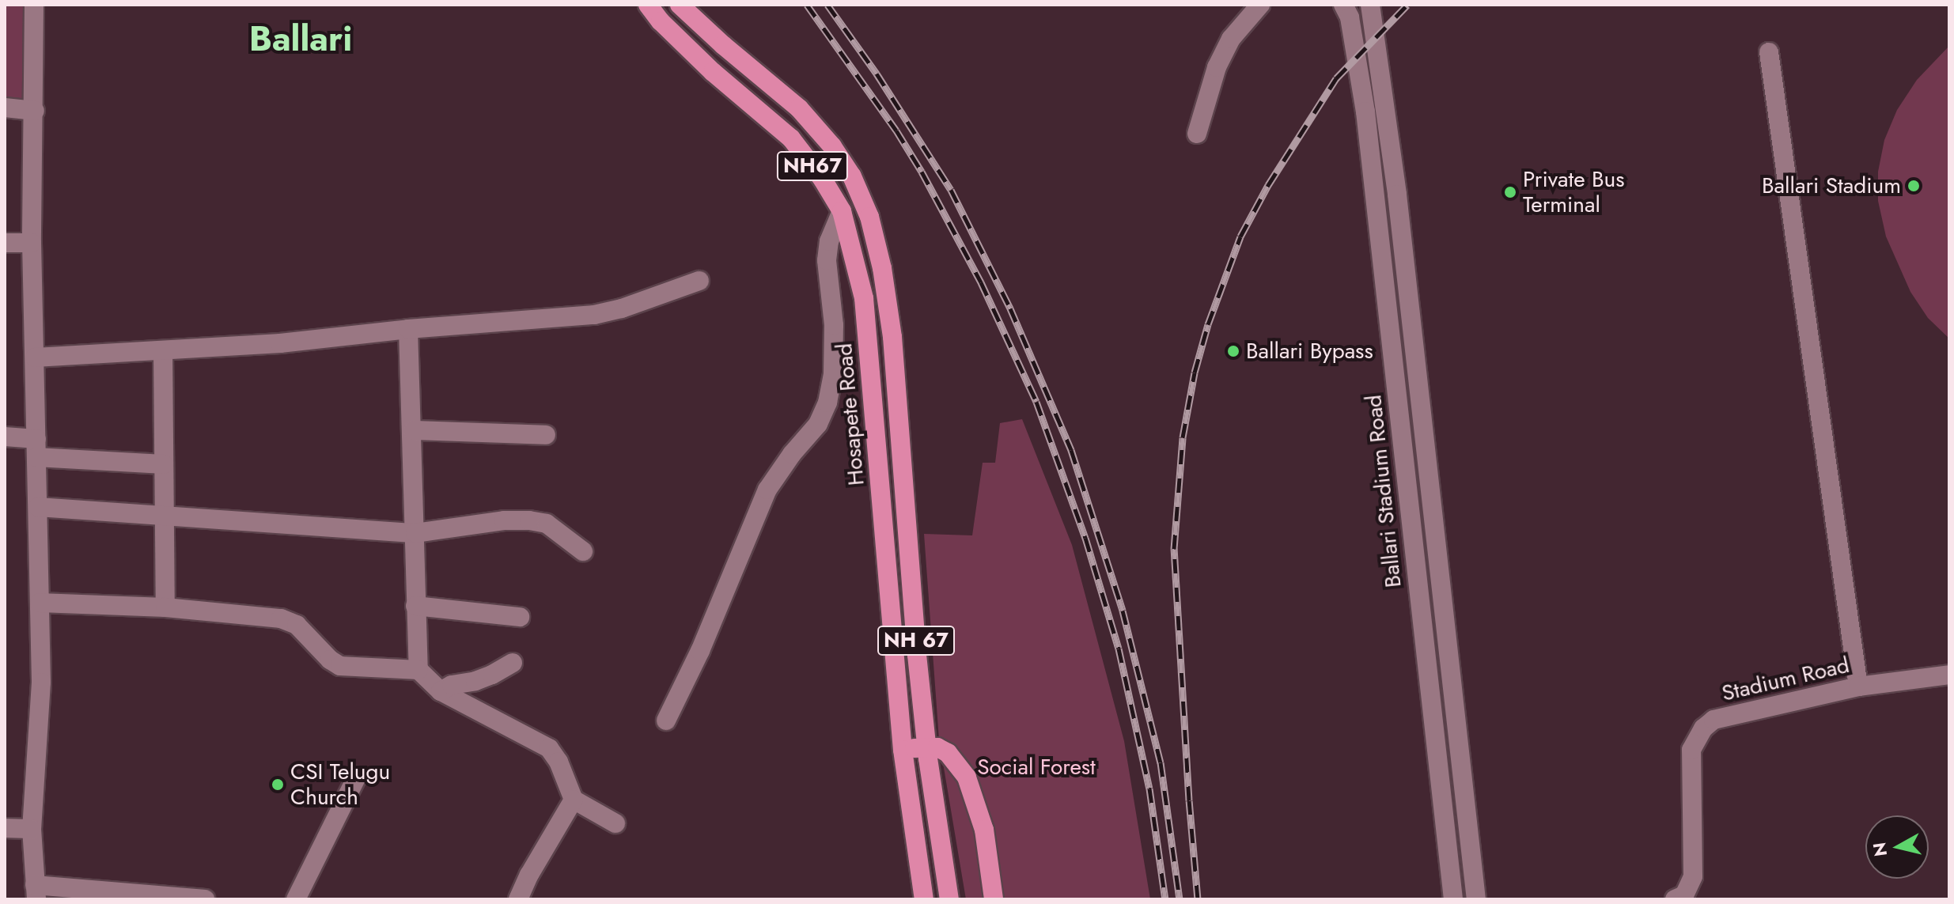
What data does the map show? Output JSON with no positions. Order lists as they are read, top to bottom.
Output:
{
  "streets": {
    "highway": ["NH67", "Hosapete Road", "NH 67"],
    "street": ["Ballari Stadium Road", "Stadium Road"]
  },
  "crossings": [
    ["NH67", "NH 67"]
  ],
  "districts": ["Ballari"],
  "parks": ["Social Forest"],
  "places": [
    "Ballari Stadium",
    "Private Bus Terminal",
    "Ballari Bypass",
    "CSI Telugu Church"
  ],
  "north": "left"
}
